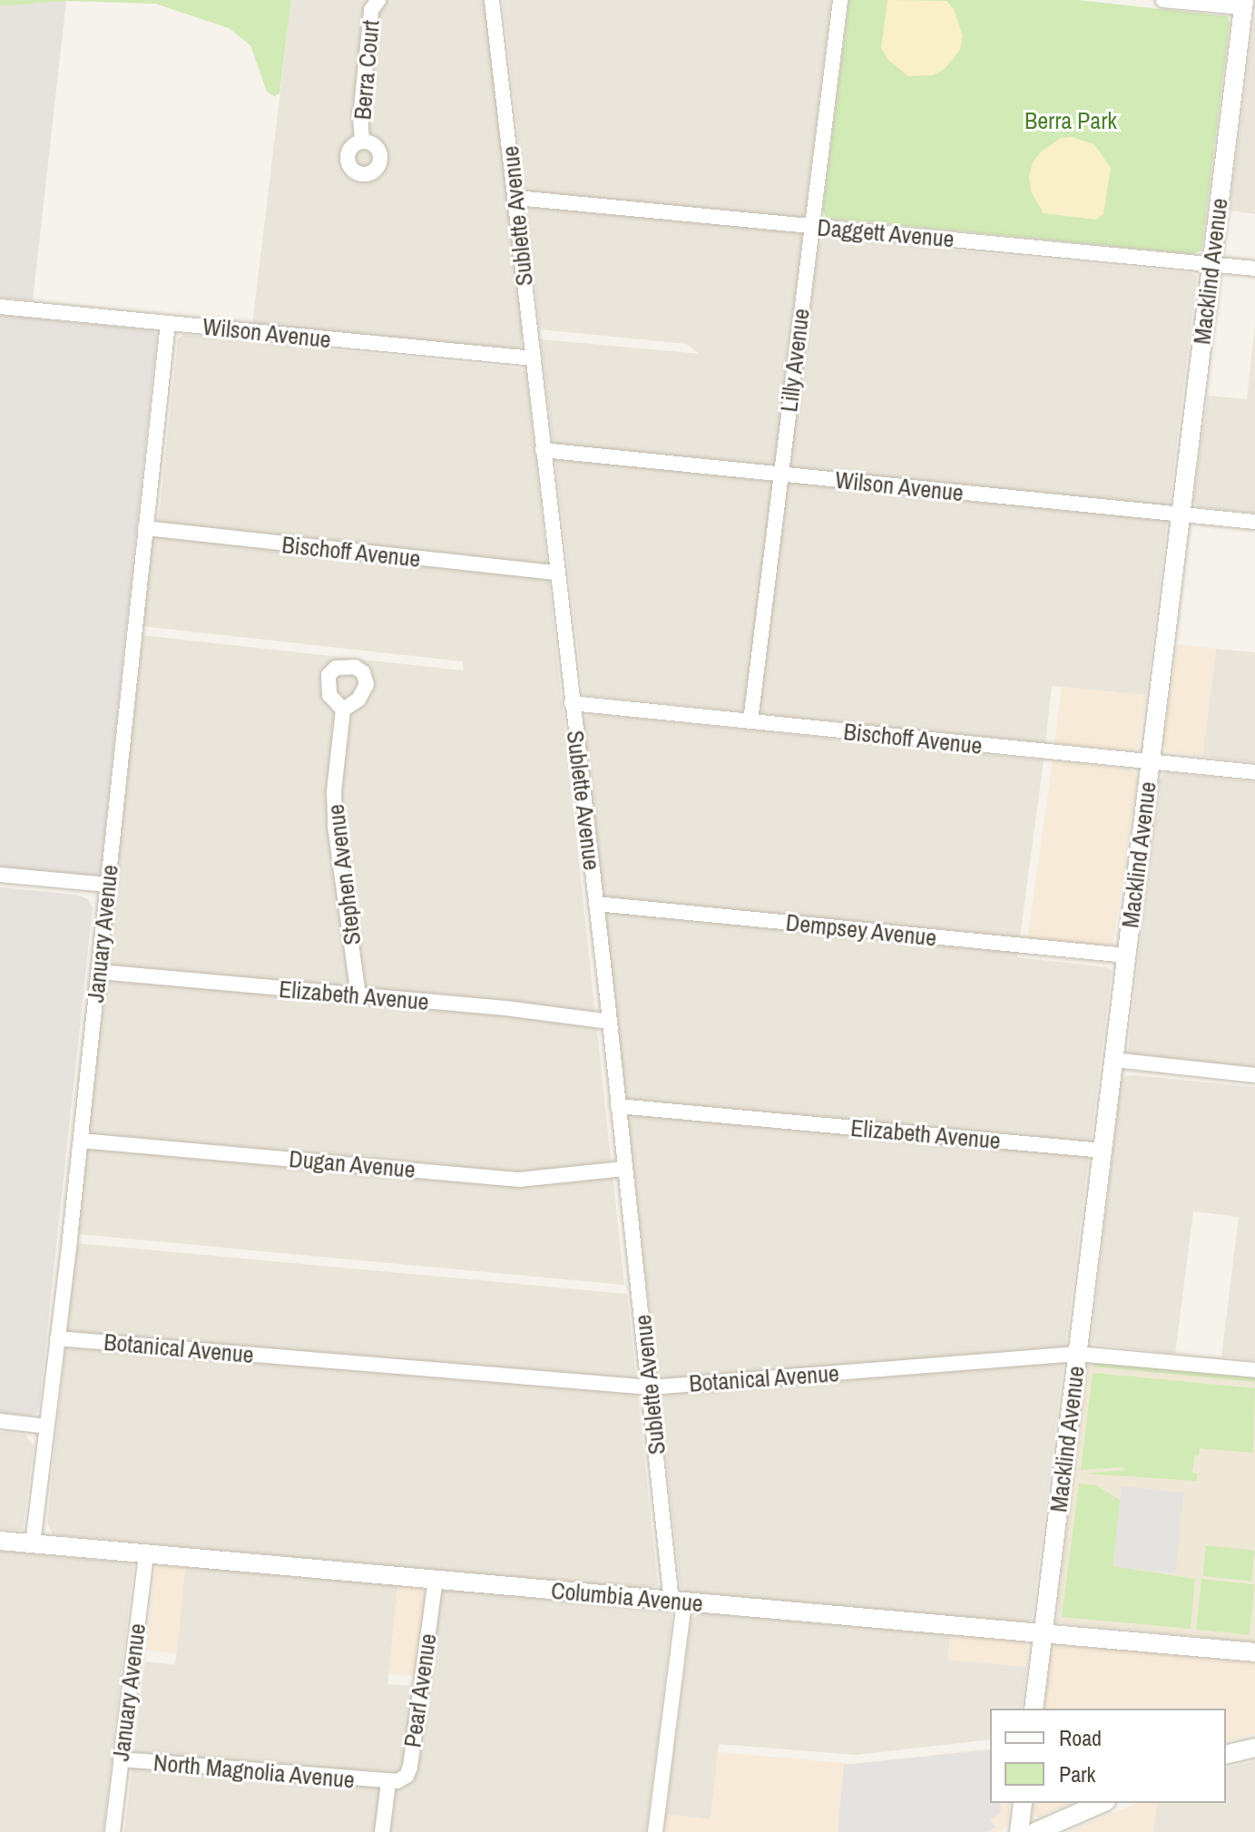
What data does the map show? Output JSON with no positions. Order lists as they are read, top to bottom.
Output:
{
  "streets": {
    "street": [
      "Berra Court",
      "Sublette Avenue",
      "Daggett Avenue",
      "Macklind Avenue",
      "Wilson Avenue",
      "Lilly Avenue",
      "Bischoff Avenue",
      "Stephen Avenue",
      "Dempsey Avenue",
      "January Avenue",
      "Elizabeth Avenue",
      "Dugan Avenue",
      "Botanical Avenue",
      "Columbia Avenue",
      "Pearl Avenue",
      "North Magnolia Avenue"
    ]
  },
  "crossings": [
    ["Sublette Avenue", "Daggett Avenue"],
    ["Sublette Avenue", "Wilson Avenue"],
    ["Sublette Avenue", "Bischoff Avenue"],
    ["Sublette Avenue", "Dempsey Avenue"],
    ["Sublette Avenue", "Elizabeth Avenue"],
    ["Sublette Avenue", "Dugan Avenue"],
    ["Sublette Avenue", "Botanical Avenue"],
    ["Sublette Avenue", "Columbia Avenue"],
    ["Daggett Avenue", "Macklind Avenue"],
    ["Daggett Avenue", "Lilly Avenue"],
    ["Macklind Avenue", "Wilson Avenue"],
    ["Macklind Avenue", "Bischoff Avenue"],
    ["Macklind Avenue", "Dempsey Avenue"],
    ["Macklind Avenue", "Elizabeth Avenue"],
    ["Macklind Avenue", "Botanical Avenue"],
    ["Macklind Avenue", "Columbia Avenue"],
    ["Wilson Avenue", "Lilly Avenue"],
    ["Wilson Avenue", "January Avenue"],
    ["Lilly Avenue", "Bischoff Avenue"],
    ["Bischoff Avenue", "January Avenue"],
    ["Stephen Avenue", "Elizabeth Avenue"],
    ["January Avenue", "Elizabeth Avenue"],
    ["January Avenue", "Dugan Avenue"],
    ["January Avenue", "Botanical Avenue"],
    ["January Avenue", "Columbia Avenue"],
    ["January Avenue", "North Magnolia Avenue"],
    ["Columbia Avenue", "Pearl Avenue"],
    ["Pearl Avenue", "North Magnolia Avenue"]
  ],
  "parks": ["Berra Park"],
  "legend": ["Road", "Park"]
}
